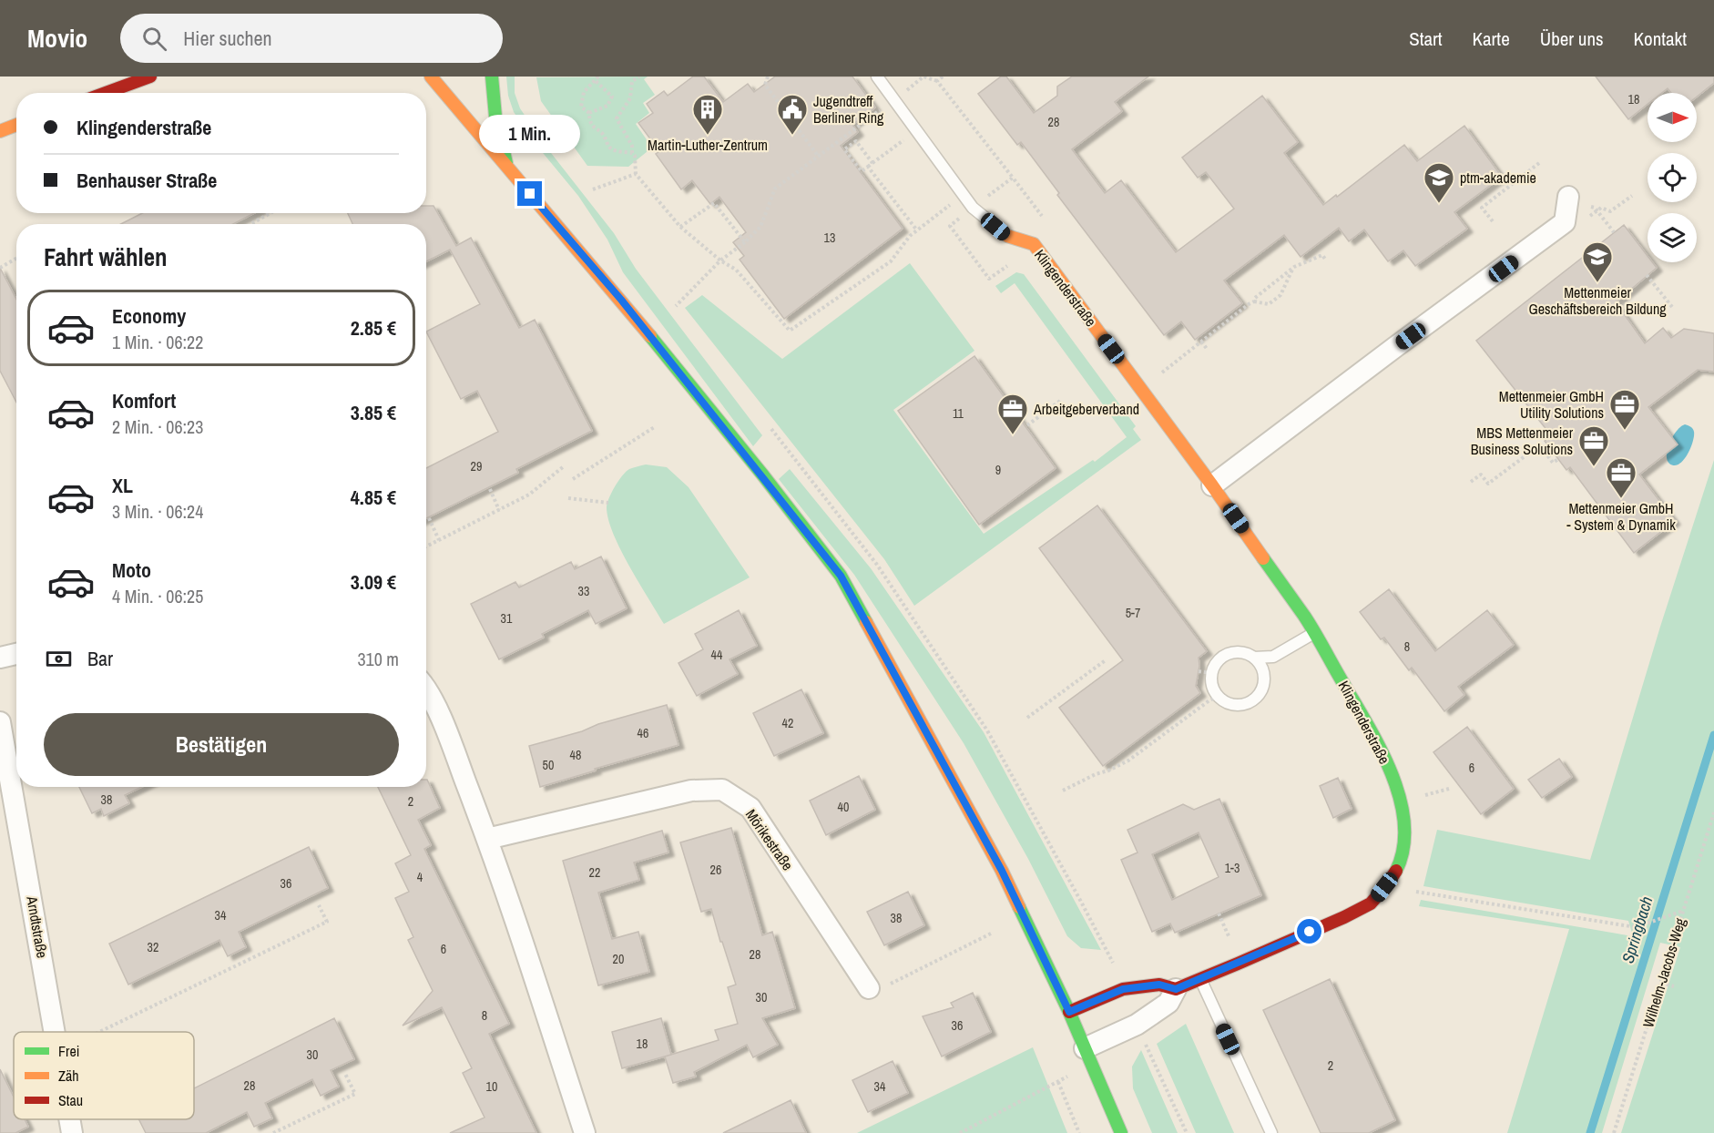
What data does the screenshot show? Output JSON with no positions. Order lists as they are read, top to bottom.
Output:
{
  "streets": {
    "main road": ["Klingenderstraße"],
    "street": ["Mörikestraße", "Arndtstraße"],
    "path": ["Wilhelm-Jacobs-Weg"]
  },
  "water": ["Springbach"],
  "places": {
    "building": ["Martin-Luther-Zentrum"],
    "public building": ["Jugendtreff Berliner Ring"],
    "school or university": ["ptm-akademie", "Mettenmeier Geschäftsbereich Bildung"],
    "office": [
      "Mettenmeier GmbH Utility Solutions",
      "Arbeitgeberverband",
      "MBS Mettenmeier Business Solutions",
      "Mettenmeier GmbH - System & Dynamik"
    ]
  },
  "house_numbers": [
    "18",
    "28",
    "13",
    "11",
    "29",
    "9",
    "33",
    "5-7",
    "31",
    "8",
    "44",
    "42",
    "46",
    "48",
    "50",
    "6",
    "38",
    "2",
    "40",
    "1-3",
    "26",
    "22",
    "4",
    "36",
    "34",
    "38",
    "32",
    "6",
    "28",
    "20",
    "30",
    "8",
    "36",
    "18",
    "30",
    "2",
    "28",
    "10",
    "34"
  ],
  "legend": ["Frei", "Zäh", "Stau"],
  "north": "right",
  "page": {
    "header": "Movio",
    "search": "Hier suchen",
    "nav": [
      "Start",
      "Karte",
      "Über uns",
      "Kontakt"
    ],
    "banner": ["Klingenderstraße", "Benhauser Straße"],
    "bubble": "1 Min.",
    "heading": "Fahrt wählen",
    "list": [
      {
        "name": "Economy",
        "note": "1 Min. · 06:22",
        "value": "2.85 €"
      },
      {
        "name": "Komfort",
        "note": "2 Min. · 06:23",
        "value": "3.85 €"
      },
      {
        "name": "XL",
        "note": "3 Min. · 06:24",
        "value": "4.85 €"
      },
      {
        "name": "Moto",
        "note": "4 Min. · 06:25",
        "value": "3.09 €"
      }
    ],
    "pay": ["Bar", "310 m"],
    "buttons": "Bestätigen"
  }
}
